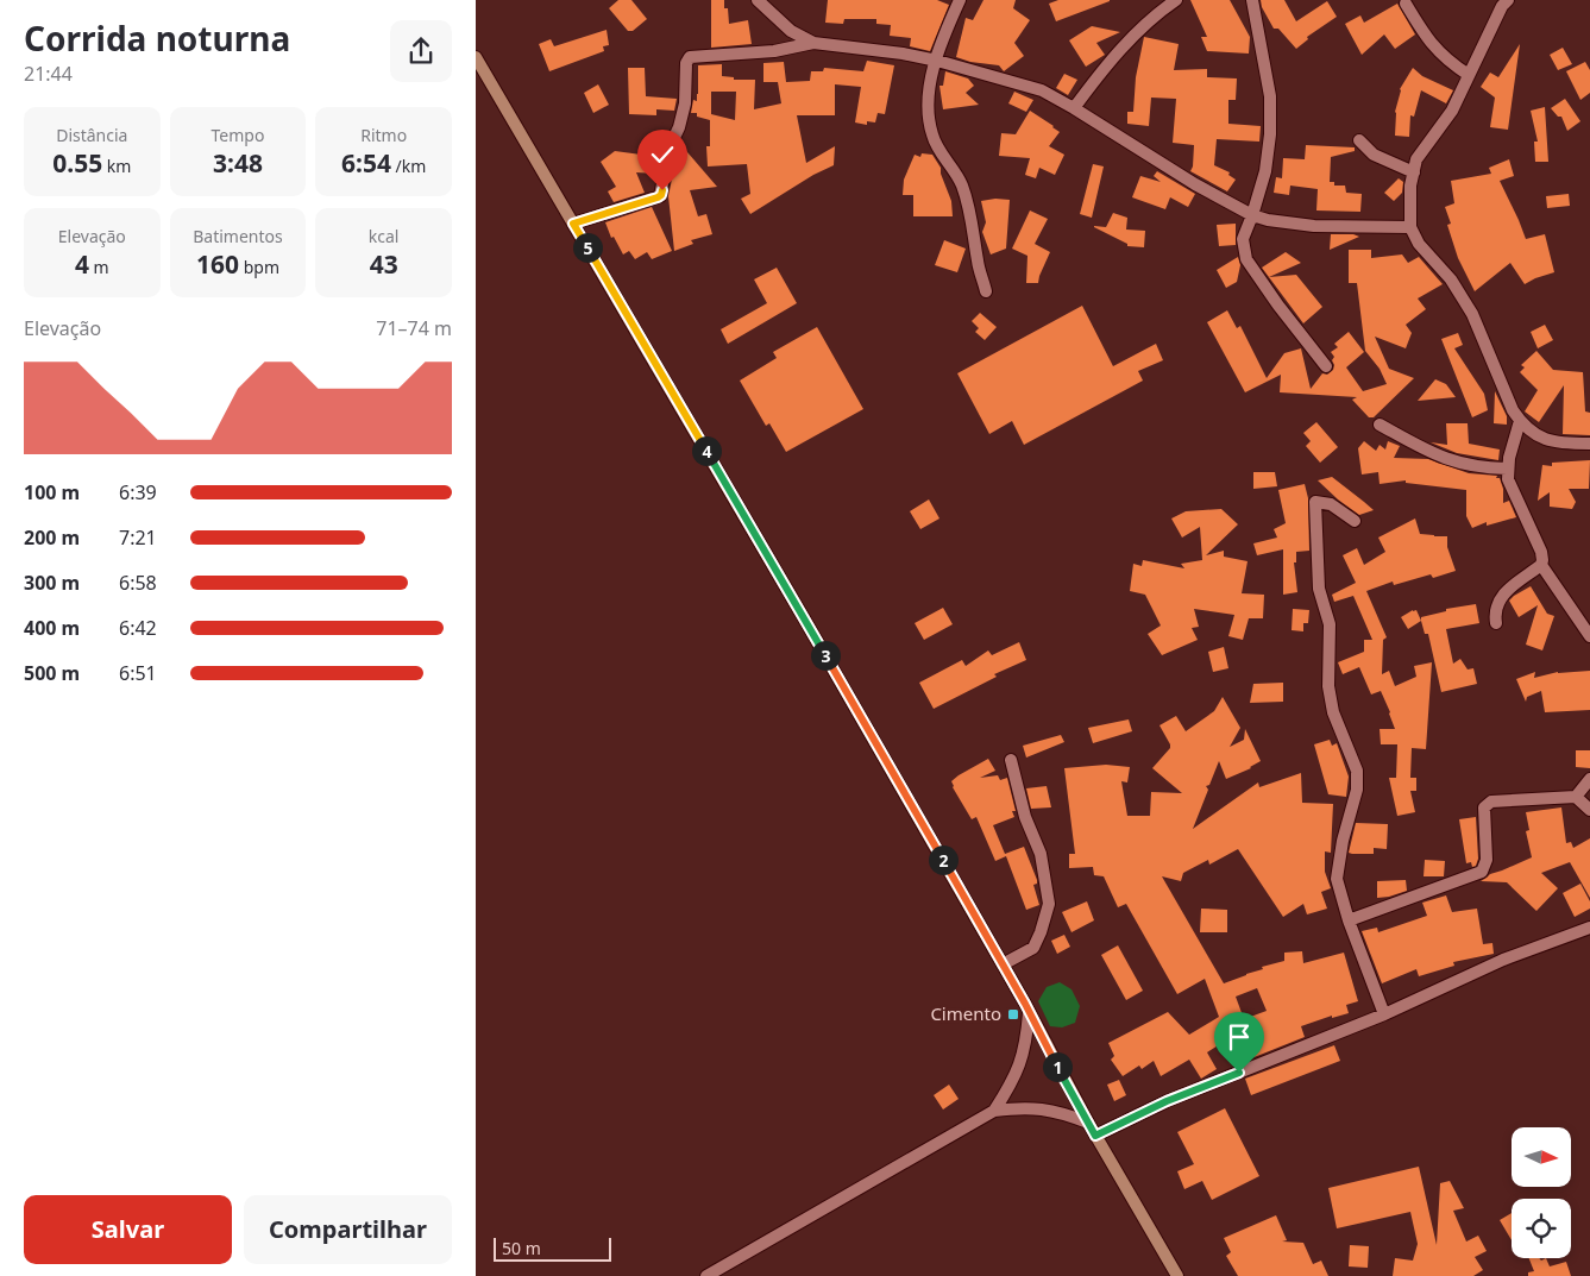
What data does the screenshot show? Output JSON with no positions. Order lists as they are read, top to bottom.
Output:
{
  "places": {
    "transit": ["Cimento"]
  },
  "scale_bar": "50 m",
  "north": "right",
  "page": {
    "heading": ["Corrida noturna", "21:44"],
    "stats": [
      ["Distância", "0.55 km"],
      ["Tempo", "3:48"],
      ["Ritmo", "6:54 /km"],
      ["Elevação", "4 m"],
      ["Batimentos", "160 bpm"],
      ["kcal", "43"]
    ],
    "pins": [
      "5",
      "4",
      "3",
      "2",
      "1"
    ],
    "chart": ["Elevação", "71–74 m"],
    "list": [
      {
        "name": "100 m",
        "note": "6:39"
      },
      {
        "name": "200 m",
        "note": "7:21"
      },
      {
        "name": "300 m",
        "note": "6:58"
      },
      {
        "name": "400 m",
        "note": "6:42"
      },
      {
        "name": "500 m",
        "note": "6:51"
      }
    ],
    "buttons": ["Salvar", "Compartilhar"],
    "scale": "50 m"
  }
}
